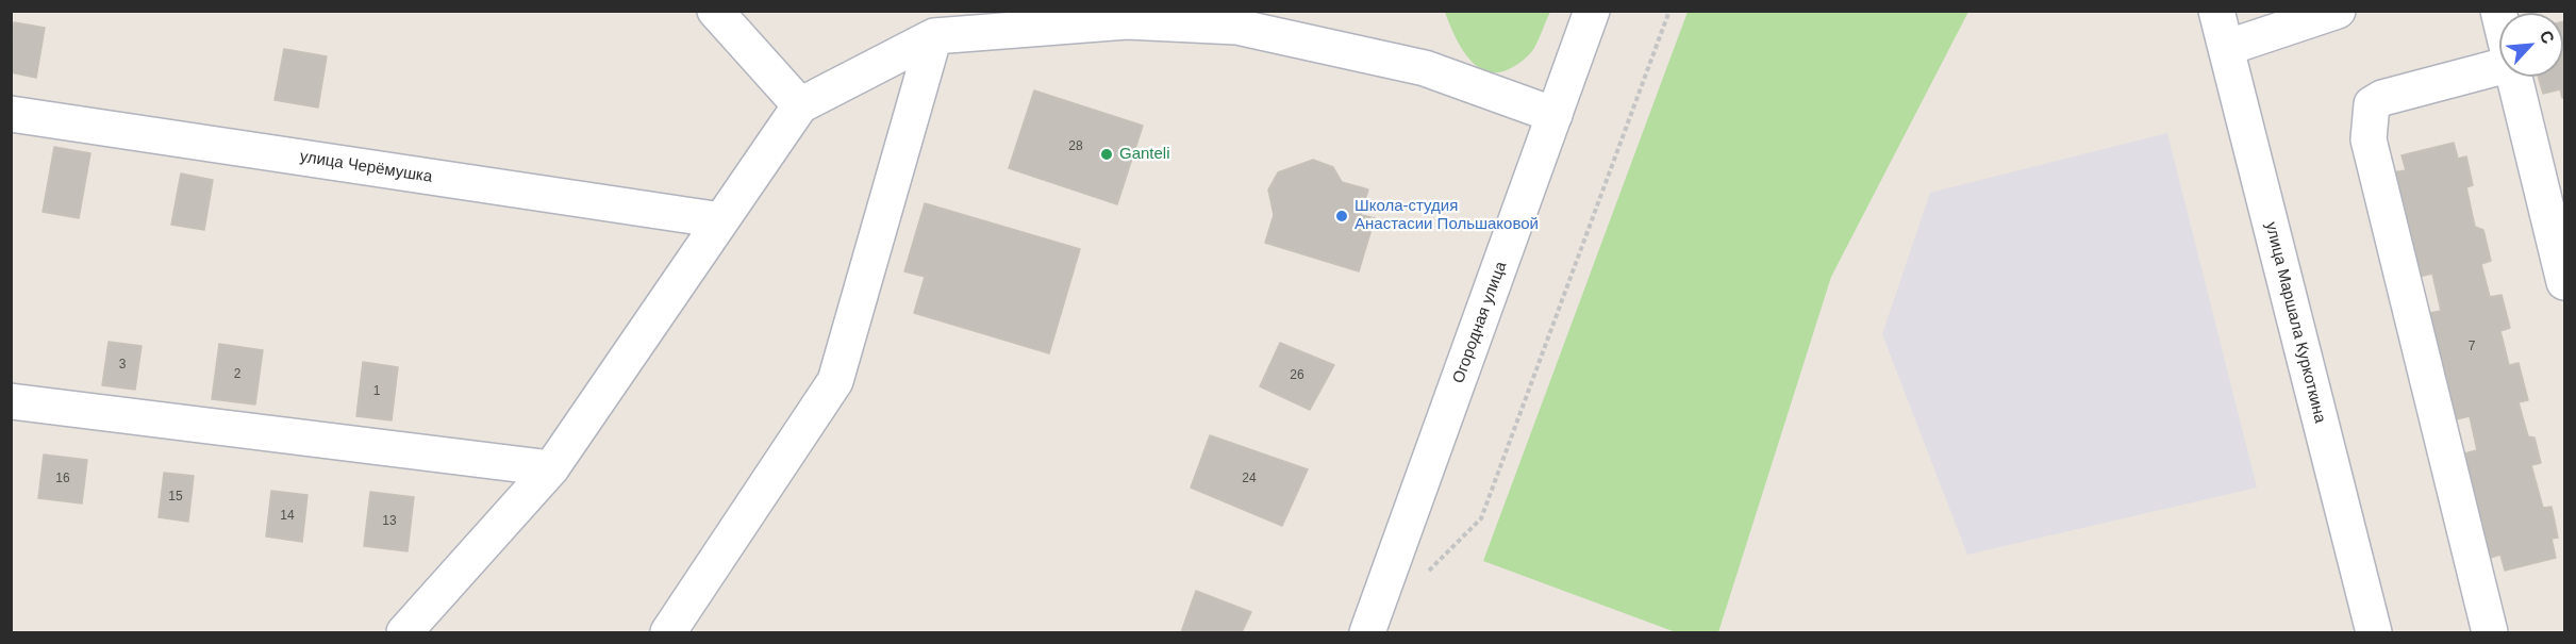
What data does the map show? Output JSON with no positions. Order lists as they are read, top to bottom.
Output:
{
  "streets": {
    "street": ["улица Черёмушка", "Огородная улица", "улица Маршала Куркоткина"]
  },
  "places": ["Ganteli", "Школа-студия Анастасии Польшаковой"],
  "house_numbers": [
    "28",
    "7",
    "3",
    "2",
    "26",
    "1",
    "16",
    "24",
    "15",
    "14",
    "13"
  ],
  "north": "top right"
}
